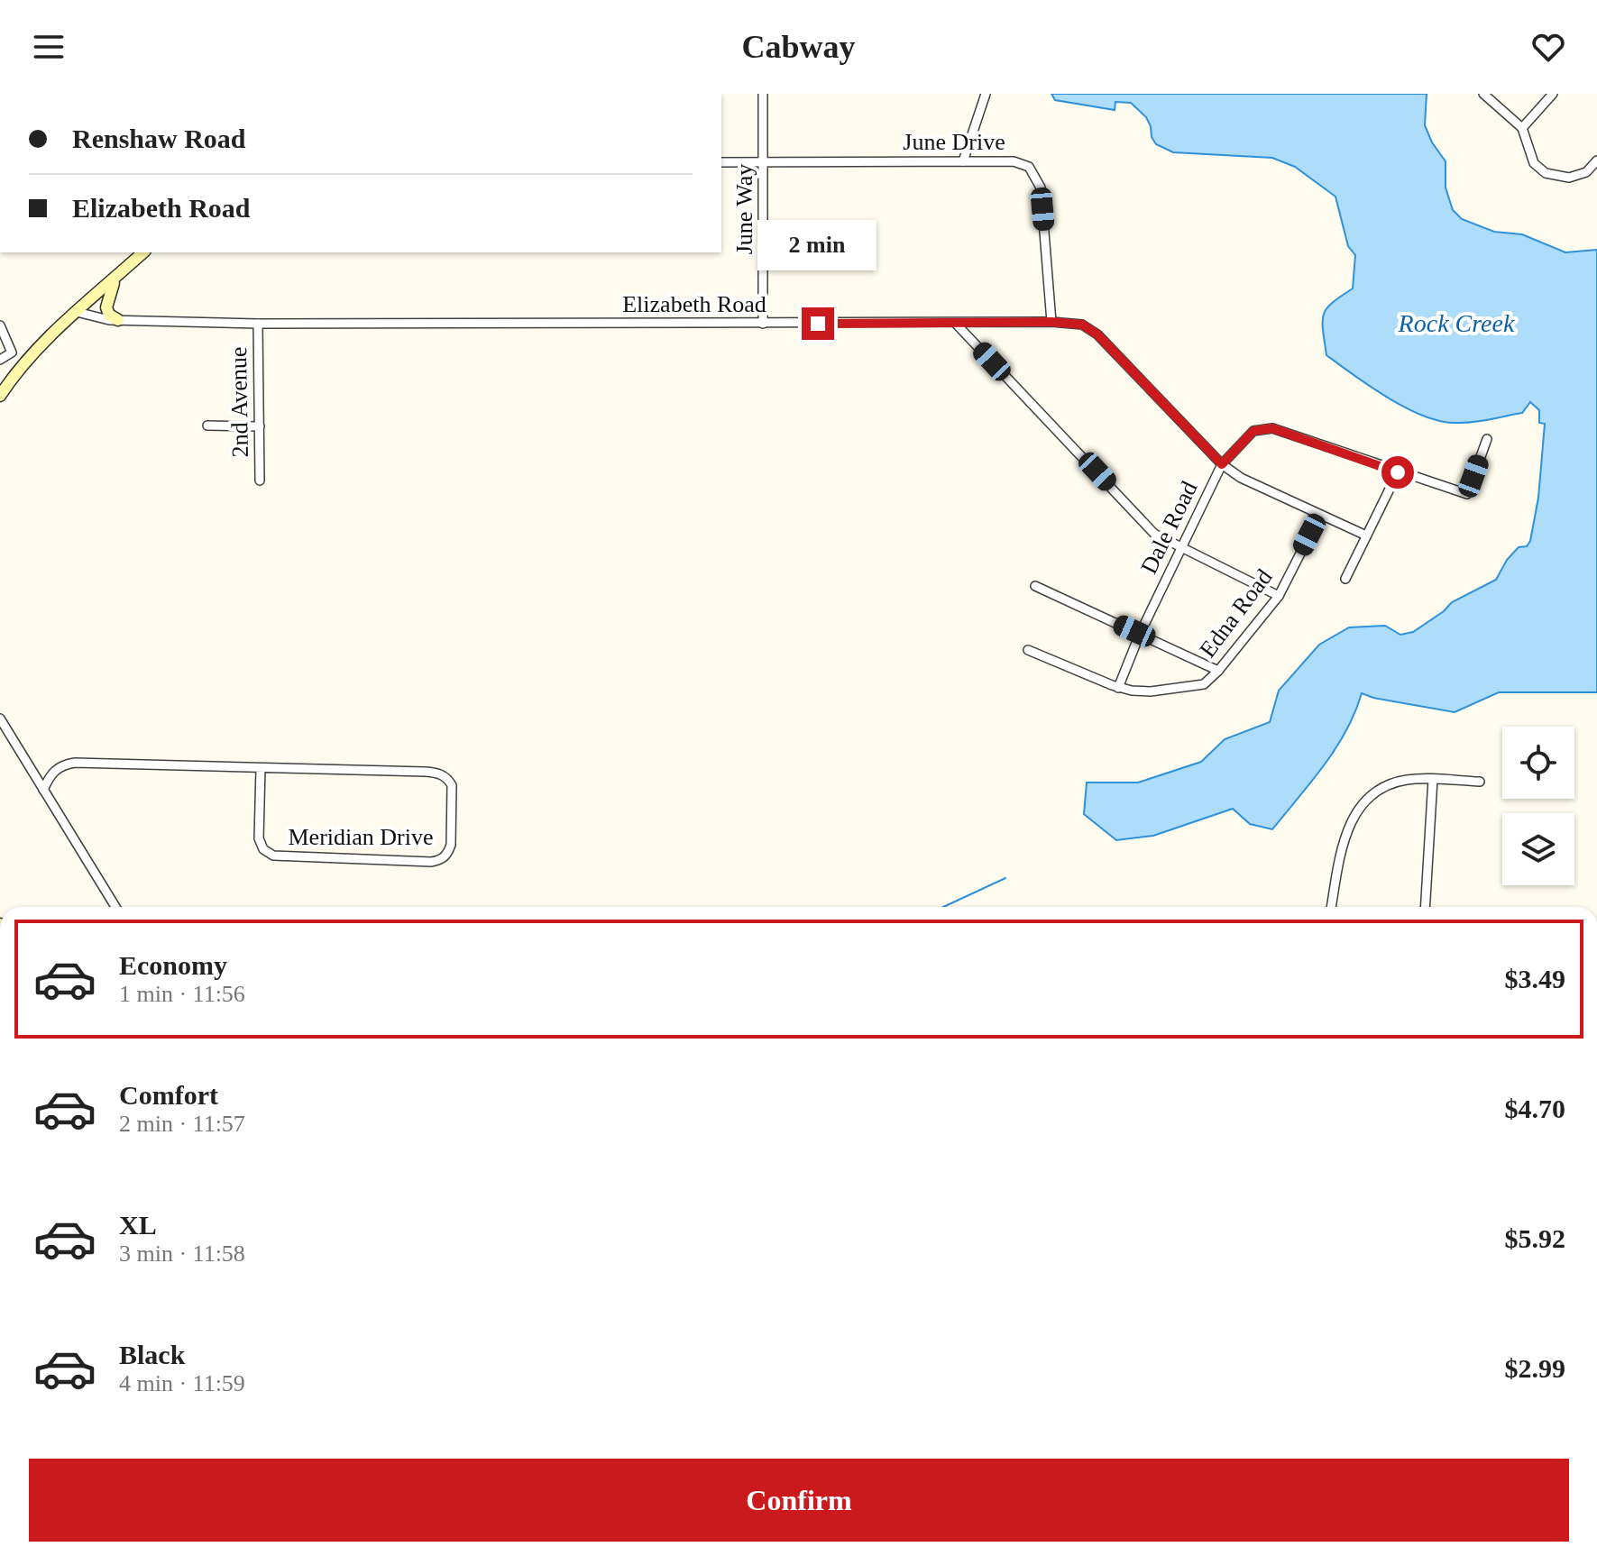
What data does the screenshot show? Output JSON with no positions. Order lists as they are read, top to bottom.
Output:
{
  "streets": {
    "street": [
      "June Drive",
      "June Way",
      "Elizabeth Road",
      "2nd Avenue",
      "Dale Road",
      "Edna Road",
      "Meridian Drive"
    ]
  },
  "crossings": [
    ["June Drive", "June Way"],
    ["June Drive", "Elizabeth Road"],
    ["June Way", "Elizabeth Road"],
    ["Elizabeth Road", "2nd Avenue"],
    ["Elizabeth Road", "Dale Road"],
    ["Elizabeth Road", "Edna Road"],
    ["Dale Road", "Edna Road"]
  ],
  "water": ["Rock Creek"],
  "page": {
    "header": "Cabway",
    "banner": ["Renshaw Road", "Elizabeth Road"],
    "bubble": "2 min",
    "list": [
      {
        "name": "Economy",
        "note": "1 min · 11:56",
        "value": "$3.49"
      },
      {
        "name": "Comfort",
        "note": "2 min · 11:57",
        "value": "$4.70"
      },
      {
        "name": "XL",
        "note": "3 min · 11:58",
        "value": "$5.92"
      },
      {
        "name": "Black",
        "note": "4 min · 11:59",
        "value": "$2.99"
      }
    ],
    "buttons": "Confirm"
  }
}
